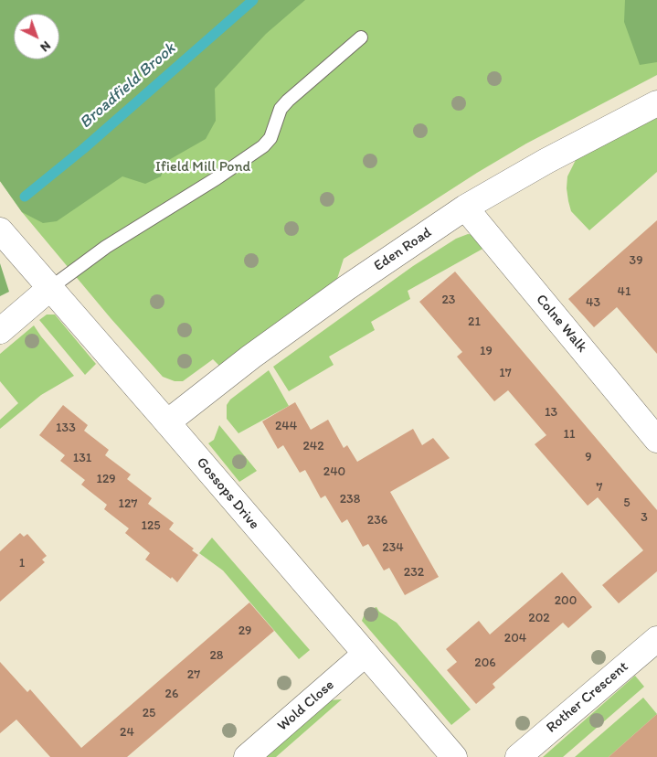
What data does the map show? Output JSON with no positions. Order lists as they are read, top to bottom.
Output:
{
  "streets": {
    "street": [
      "Eden Road",
      "Colne Walk",
      "Gossops Drive",
      "Rother Crescent",
      "Wold Close"
    ]
  },
  "crossings": [
    ["Eden Road", "Colne Walk"],
    ["Eden Road", "Gossops Drive"],
    ["Gossops Drive", "Wold Close"]
  ],
  "water": ["Broadfield Brook"],
  "parks": ["Ifield Mill Pond"],
  "house_numbers": [
    "39",
    "41",
    "23",
    "43",
    "21",
    "19",
    "17",
    "13",
    "244",
    "133",
    "11",
    "242",
    "9",
    "131",
    "240",
    "129",
    "7",
    "238",
    "5",
    "127",
    "3",
    "236",
    "125",
    "234",
    "1",
    "232",
    "200",
    "202",
    "29",
    "204",
    "28",
    "206",
    "27",
    "26",
    "25",
    "24"
  ],
  "north": "bottom right"
}
